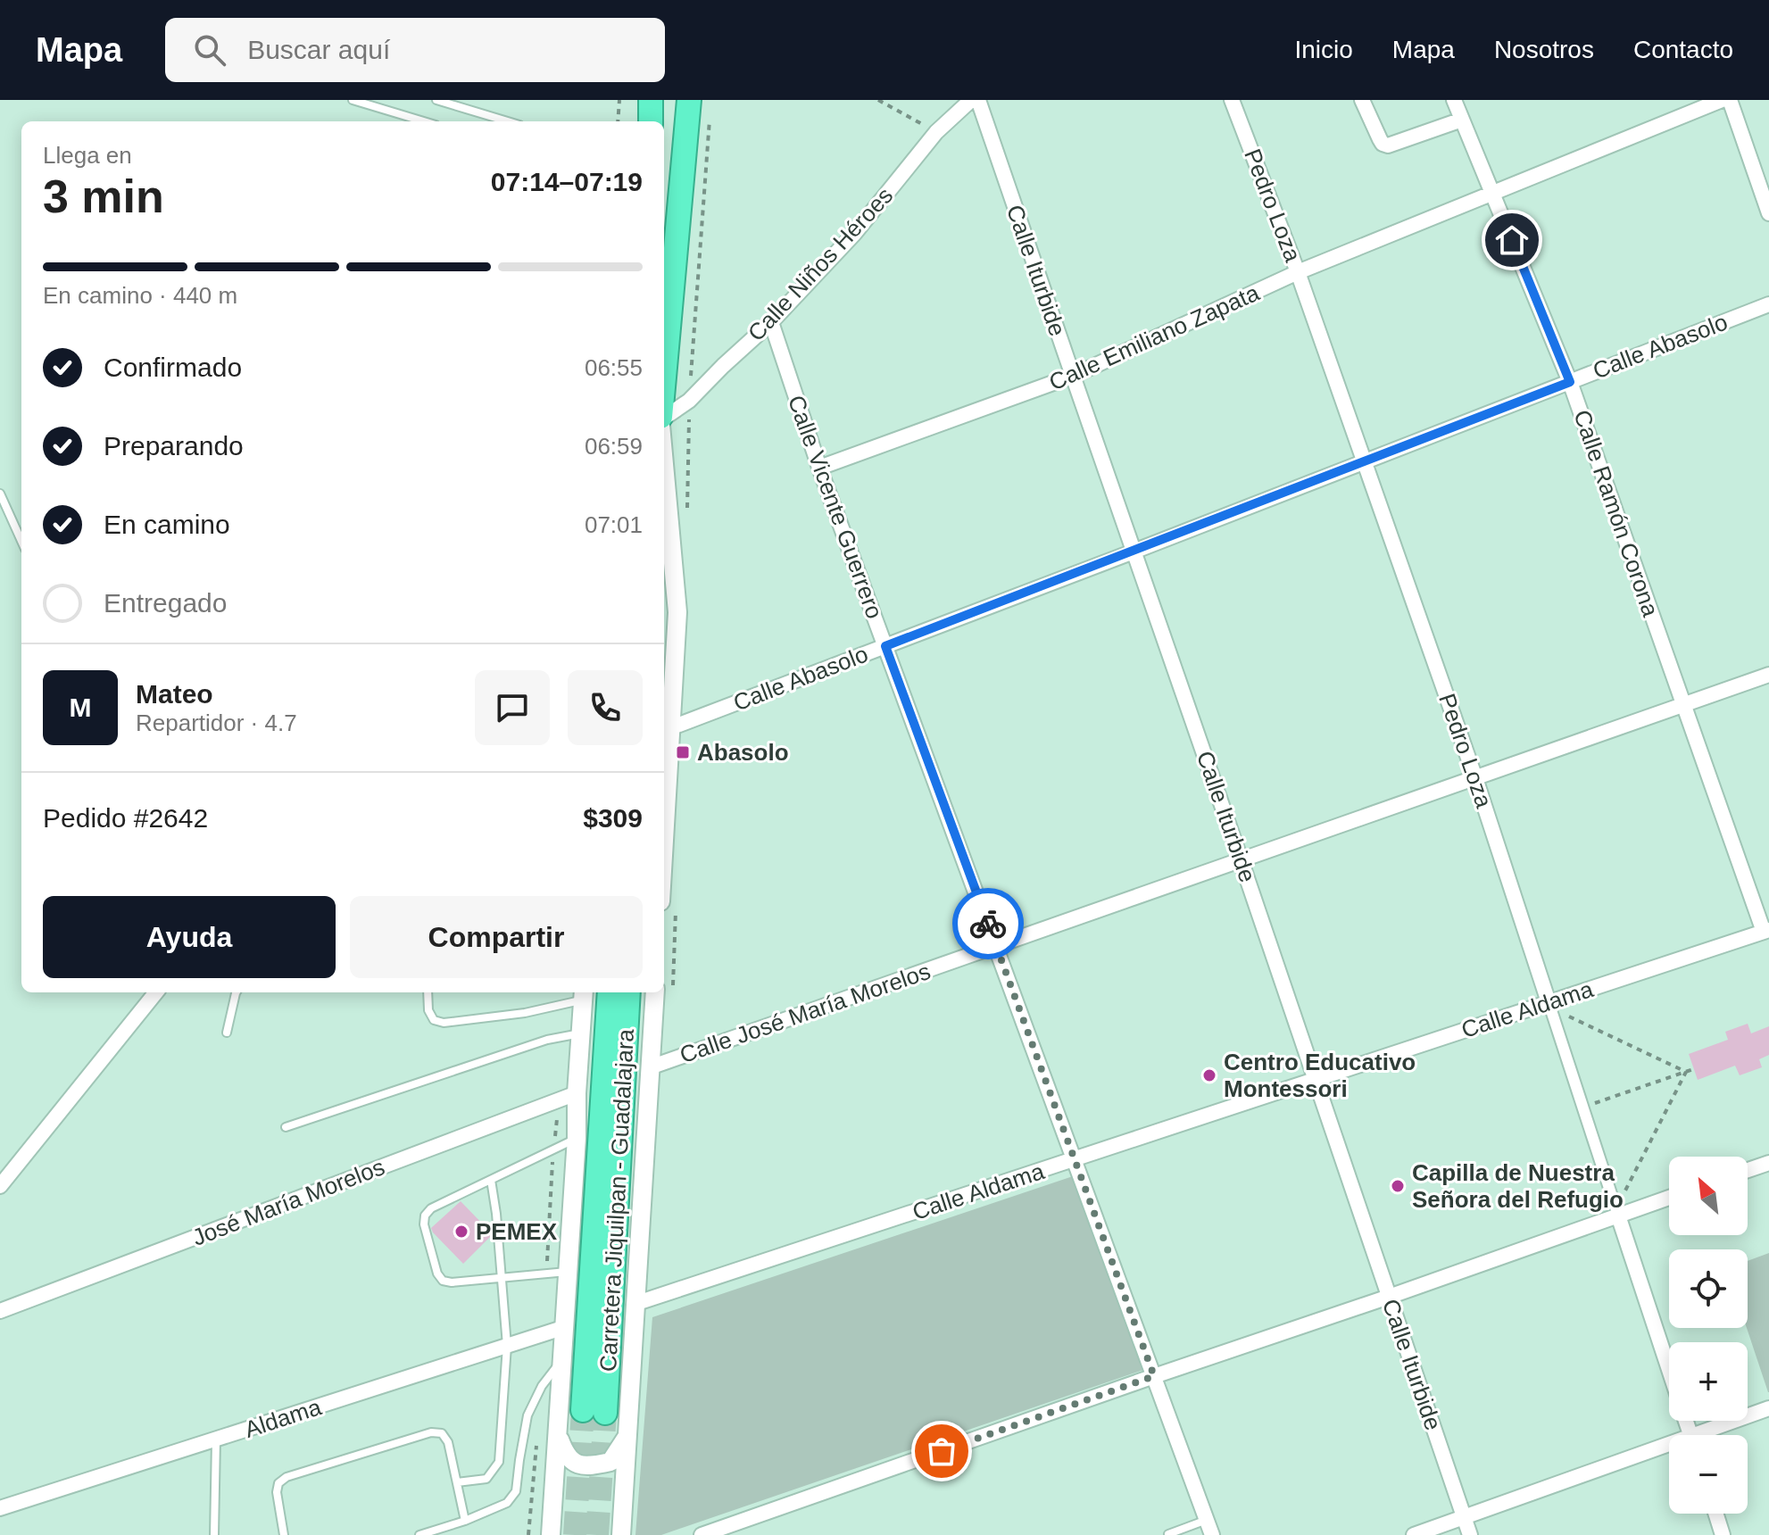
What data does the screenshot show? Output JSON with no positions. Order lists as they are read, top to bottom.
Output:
{
  "streets": {
    "highway": ["Carretera Jiquilpan - Guadalajara"],
    "street": [
      "Pedro Loza",
      "Calle Niños Héroes",
      "Calle Iturbide",
      "Calle Emiliano Zapata",
      "Calle Abasolo",
      "Calle Vicente Guerrero",
      "Calle Ramón Corona",
      "Calle Aldama",
      "Calle José María Morelos",
      "José María Morelos",
      "Aldama"
    ]
  },
  "crossings": [
    ["Pedro Loza", "Calle Emiliano Zapata"],
    ["Pedro Loza", "Calle Abasolo"],
    ["Pedro Loza", "Calle Aldama"],
    ["Pedro Loza", "Calle José María Morelos"],
    ["Calle Niños Héroes", "Calle Vicente Guerrero"],
    ["Calle Iturbide", "Calle Emiliano Zapata"],
    ["Calle Iturbide", "Calle Abasolo"],
    ["Calle Iturbide", "Calle Aldama"],
    ["Calle Iturbide", "Calle José María Morelos"],
    ["Calle Emiliano Zapata", "Calle Vicente Guerrero"],
    ["Calle Emiliano Zapata", "Calle Ramón Corona"],
    ["Calle Abasolo", "Calle Vicente Guerrero"],
    ["Calle Abasolo", "Calle Ramón Corona"],
    ["Calle Vicente Guerrero", "Calle Aldama"],
    ["Calle Vicente Guerrero", "Calle José María Morelos"],
    ["Calle Ramón Corona", "Calle Aldama"],
    ["Calle Ramón Corona", "Calle José María Morelos"]
  ],
  "places": {
    "transit": ["Abasolo"],
    "other": ["Centro Educativo Montessori", "Capilla de Nuestra Señora del Refugio", "PEMEX"]
  },
  "north": "top left",
  "page": {
    "header": "Mapa",
    "search": "Buscar aquí",
    "nav": [
      "Inicio",
      "Mapa",
      "Nosotros",
      "Contacto"
    ],
    "heading": ["3 min", "Llega en", "07:14–07:19"],
    "panel": [
      "Mateo",
      "Repartidor · 4.7",
      "Pedido #2642",
      "$309"
    ],
    "bar": "En camino · 440 m",
    "list": [
      ["Confirmado", "06:55"],
      ["Preparando", "06:59"],
      ["En camino", "07:01"],
      "Entregado"
    ],
    "round": "M",
    "buttons": ["Ayuda", "Compartir"],
    "map_buttons": ["+", "−"]
  }
}
